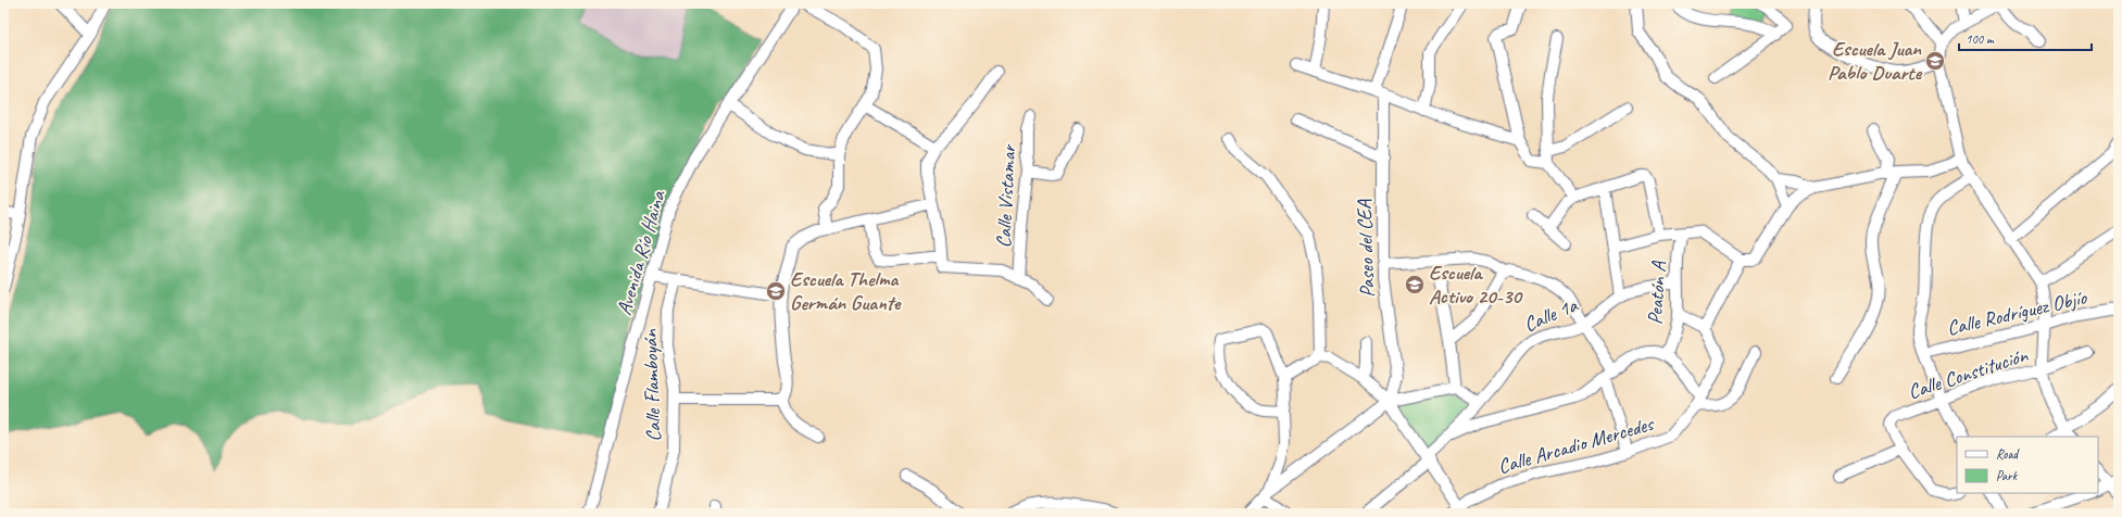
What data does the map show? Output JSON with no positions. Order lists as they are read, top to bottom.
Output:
{
  "streets": {
    "street": [
      "Calle Vistamar",
      "Paseo del CEA",
      "Avenida Río Haina",
      "Peatón A",
      "Calle Rodríguez Objío",
      "Calle 1a",
      "Calle Constitución",
      "Calle Flamboyán",
      "Calle Arcadio Mercedes"
    ]
  },
  "crossings": [
    ["Peatón A", "Calle 1a"],
    ["Peatón A", "Calle Arcadio Mercedes"]
  ],
  "places": {
    "school or university": ["Escuela Juan Pablo Duarte", "Escuela Activo 20-30", "Escuela Thelma Germán Guante"]
  },
  "legend": ["Road", "Park"],
  "scale_bar": "100 m"
}
